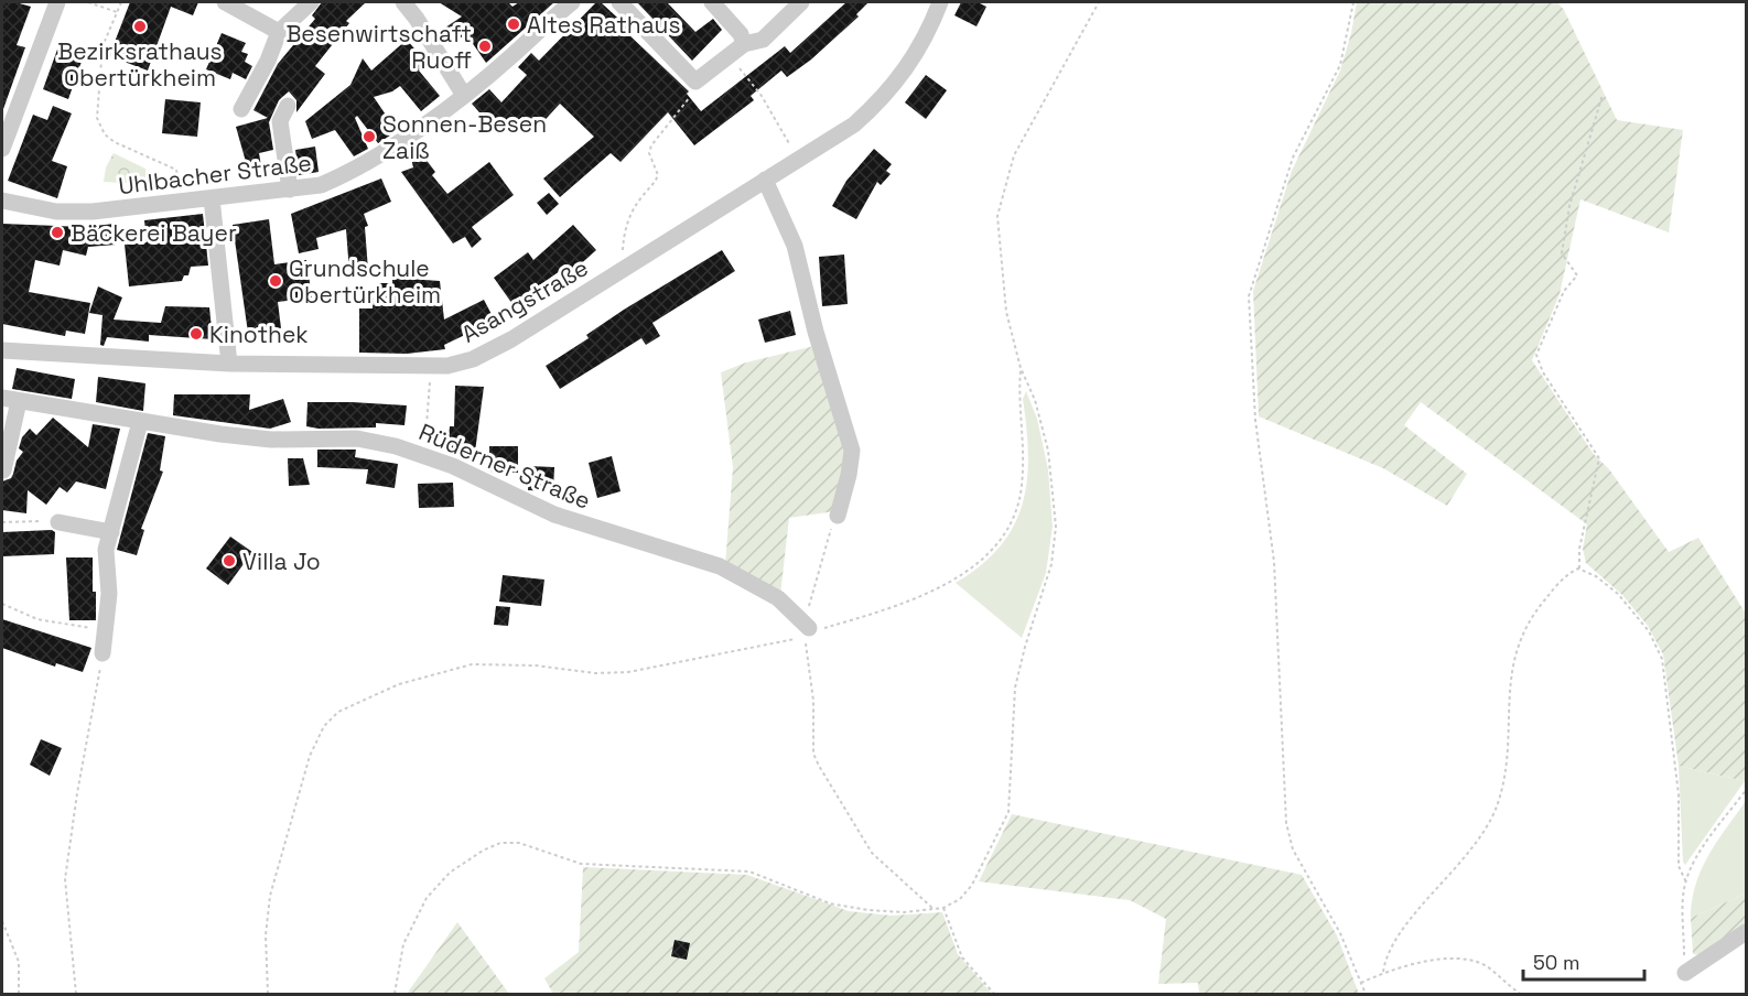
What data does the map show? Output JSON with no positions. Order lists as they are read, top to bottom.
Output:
{
  "streets": {
    "street": ["Uhlbacher Straße", "Asangstraße", "Rüderner Straße"]
  },
  "places": [
    "Altes Rathaus",
    "Bezirksrathaus Obertürkheim",
    "Besenwirtschaft Ruoff",
    "Sonnen-Besen Zaiß",
    "Bäckerei Bayer",
    "Grundschule Obertürkheim",
    "Kinothek",
    "Villa Jo"
  ],
  "scale_bar": "50 m"
}
